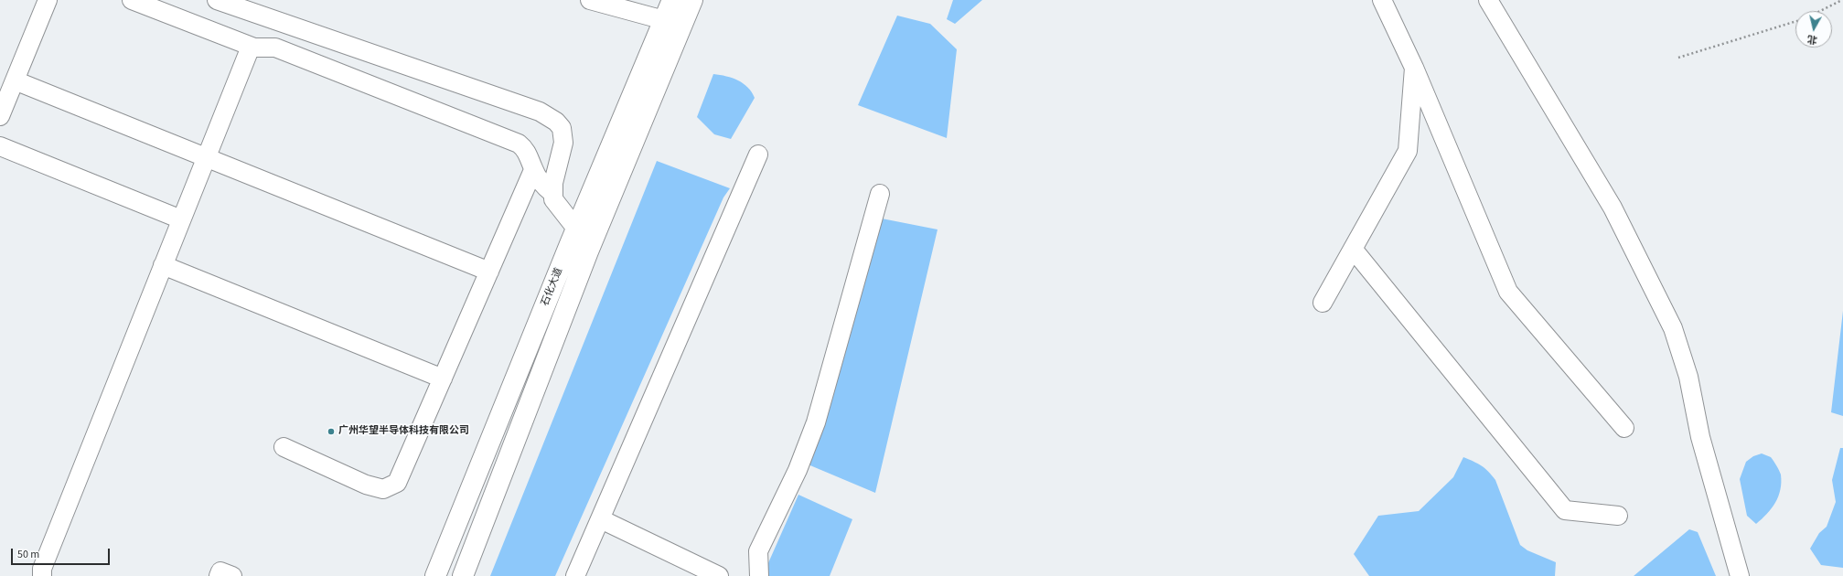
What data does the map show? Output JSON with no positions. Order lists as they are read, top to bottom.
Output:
{
  "streets": {
    "main road": ["石化大道"]
  },
  "places": ["广州华望半导体科技有限公司"],
  "scale_bar": "50 m",
  "north": "bottom"
}
